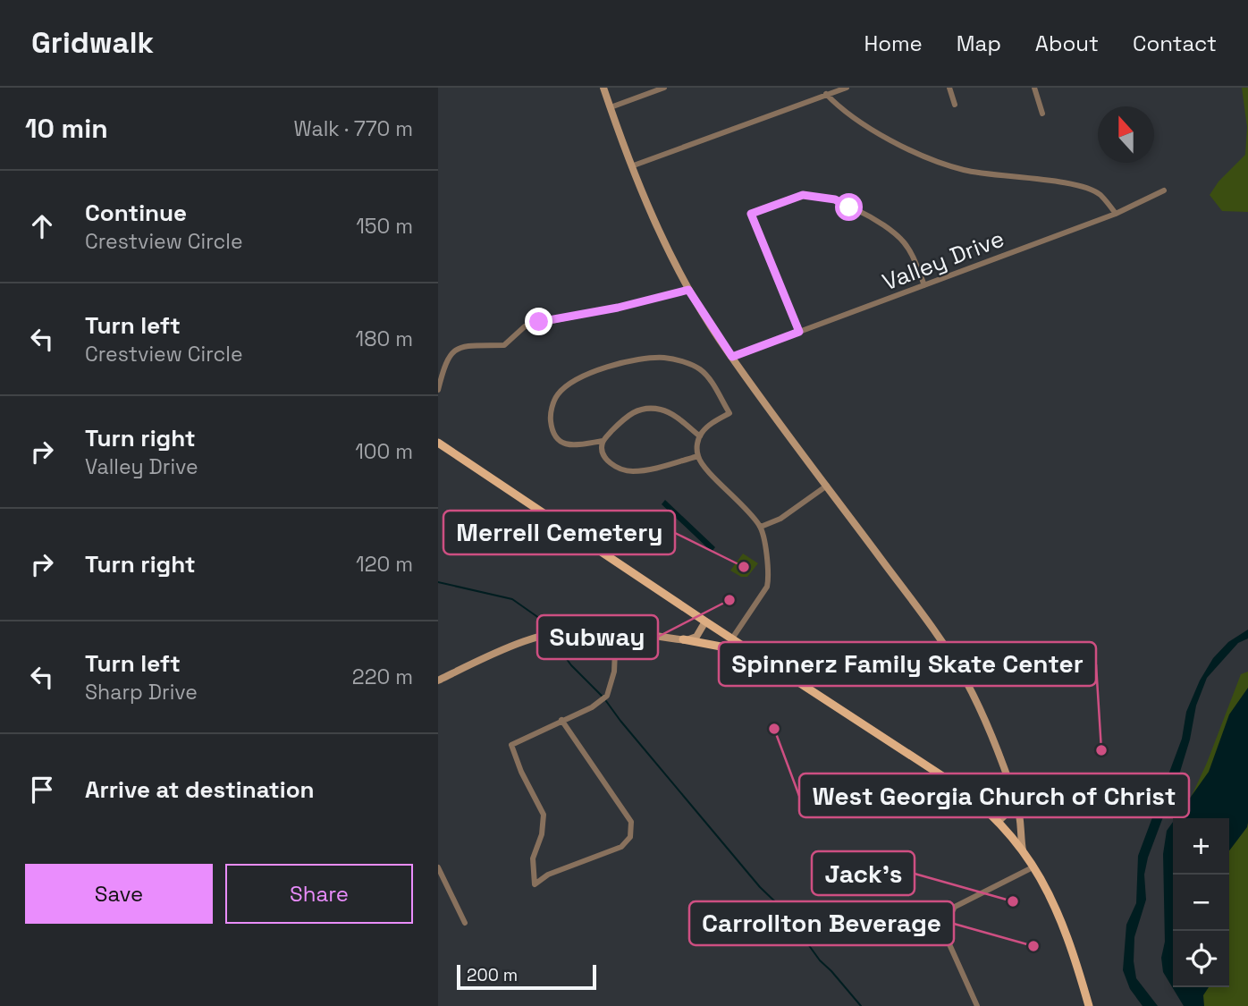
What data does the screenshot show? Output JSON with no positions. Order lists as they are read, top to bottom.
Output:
{
  "streets": {
    "street": ["Valley Drive"]
  },
  "places": [
    "Merrell Cemetery",
    "Subway",
    "West Georgia Church of Christ",
    "Spinnerz Family Skate Center",
    "Jack's",
    "Carrollton Beverage"
  ],
  "scale_bar": "200 m",
  "north": "top",
  "page": {
    "header": "Gridwalk",
    "nav": [
      "Home",
      "Map",
      "About",
      "Contact"
    ],
    "heading": ["10 min", "Walk · 770 m"],
    "list": [
      ["Continue", "Crestview Circle", "150 m"],
      ["Turn left", "Crestview Circle", "180 m"],
      ["Turn right", "Valley Drive", "100 m"],
      ["Turn right", "120 m"],
      ["Turn left", "Sharp Drive", "220 m"],
      "Arrive at destination"
    ],
    "map_buttons": ["+", "−"],
    "buttons": ["Save", "Share"],
    "scale": "200 m"
  }
}
